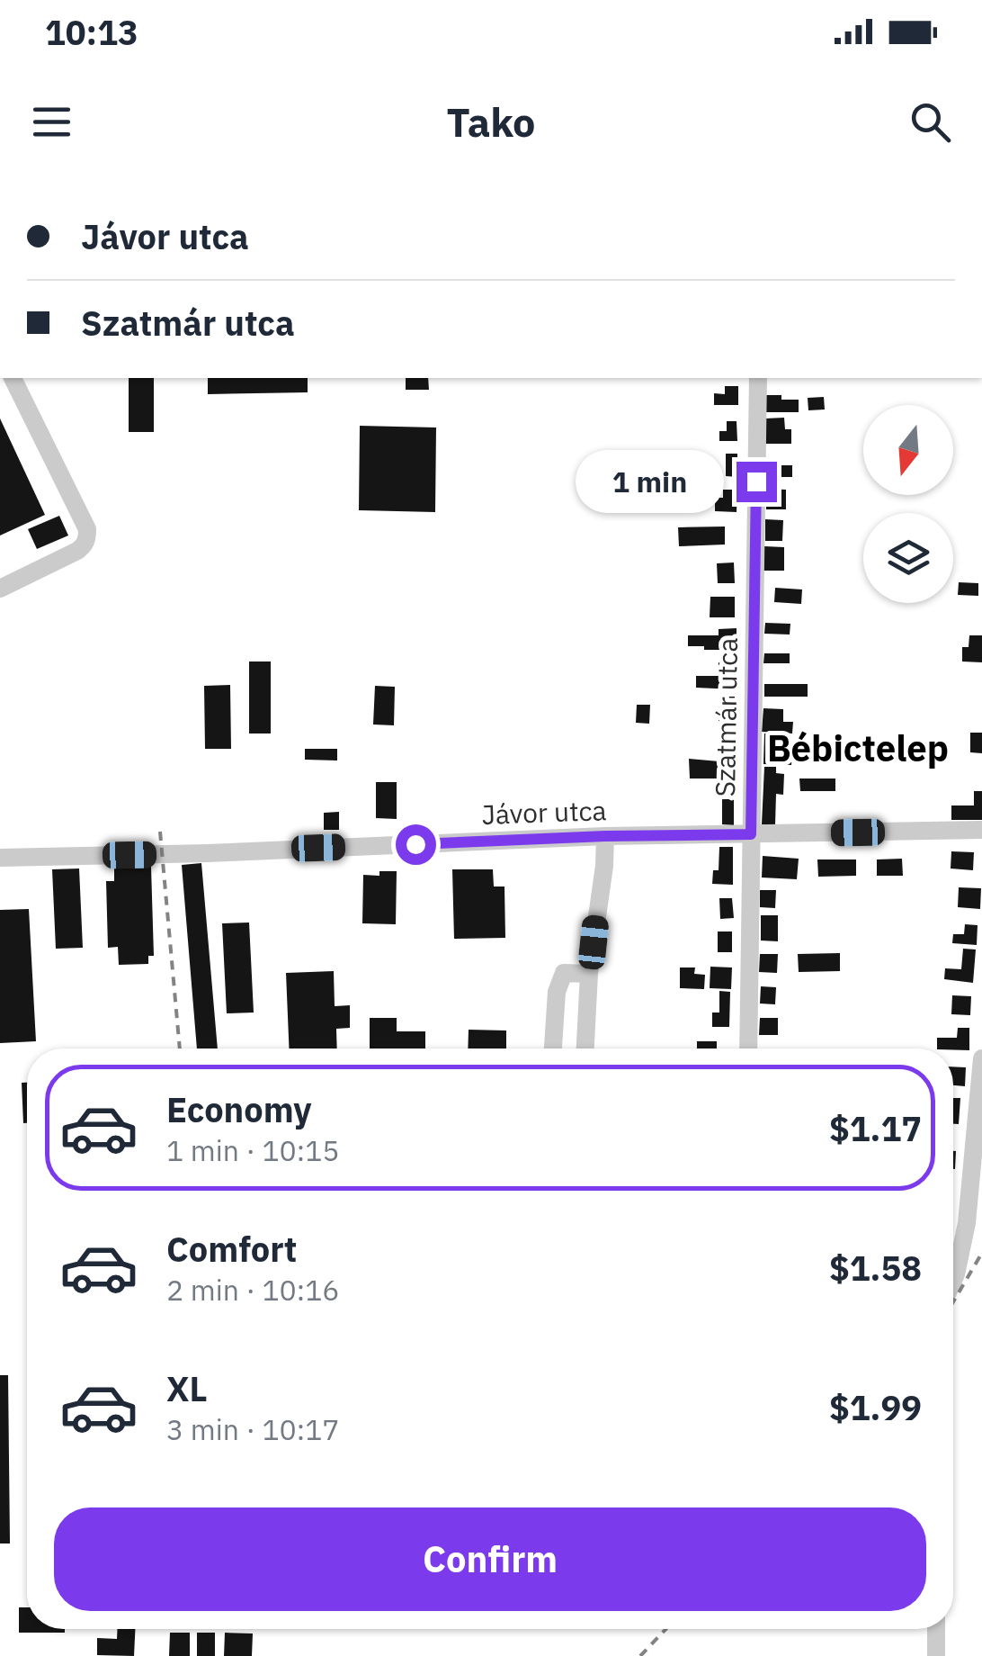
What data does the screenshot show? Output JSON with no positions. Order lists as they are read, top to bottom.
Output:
{
  "streets": {
    "street": ["Szatmár utca", "Jávor utca"]
  },
  "crossings": [
    ["Szatmár utca", "Jávor utca"]
  ],
  "districts": ["Bébictelep"],
  "north": "bottom",
  "page": {
    "status": "10:13",
    "header": "Tako",
    "banner": ["Jávor utca", "Szatmár utca"],
    "bubble": "1 min",
    "list": [
      {
        "name": "Economy",
        "note": "1 min · 10:15",
        "value": "$1.17"
      },
      {
        "name": "Comfort",
        "note": "2 min · 10:16",
        "value": "$1.58"
      },
      {
        "name": "XL",
        "note": "3 min · 10:17",
        "value": "$1.99"
      }
    ],
    "buttons": "Confirm"
  }
}
